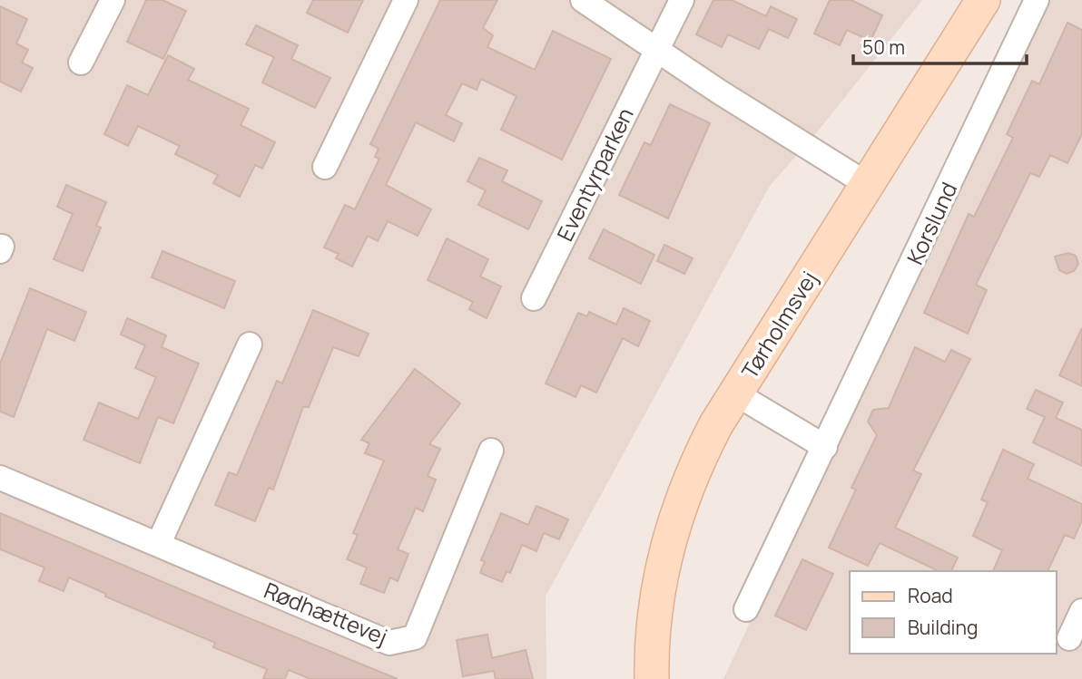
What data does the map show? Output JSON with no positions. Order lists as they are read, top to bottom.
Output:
{
  "streets": {
    "street": [
      "Eventyrparken",
      "Korslund",
      "Tørholmsvej",
      "Rødhættevej"
    ]
  },
  "legend": ["Road", "Building"],
  "scale_bar": "50 m"
}
